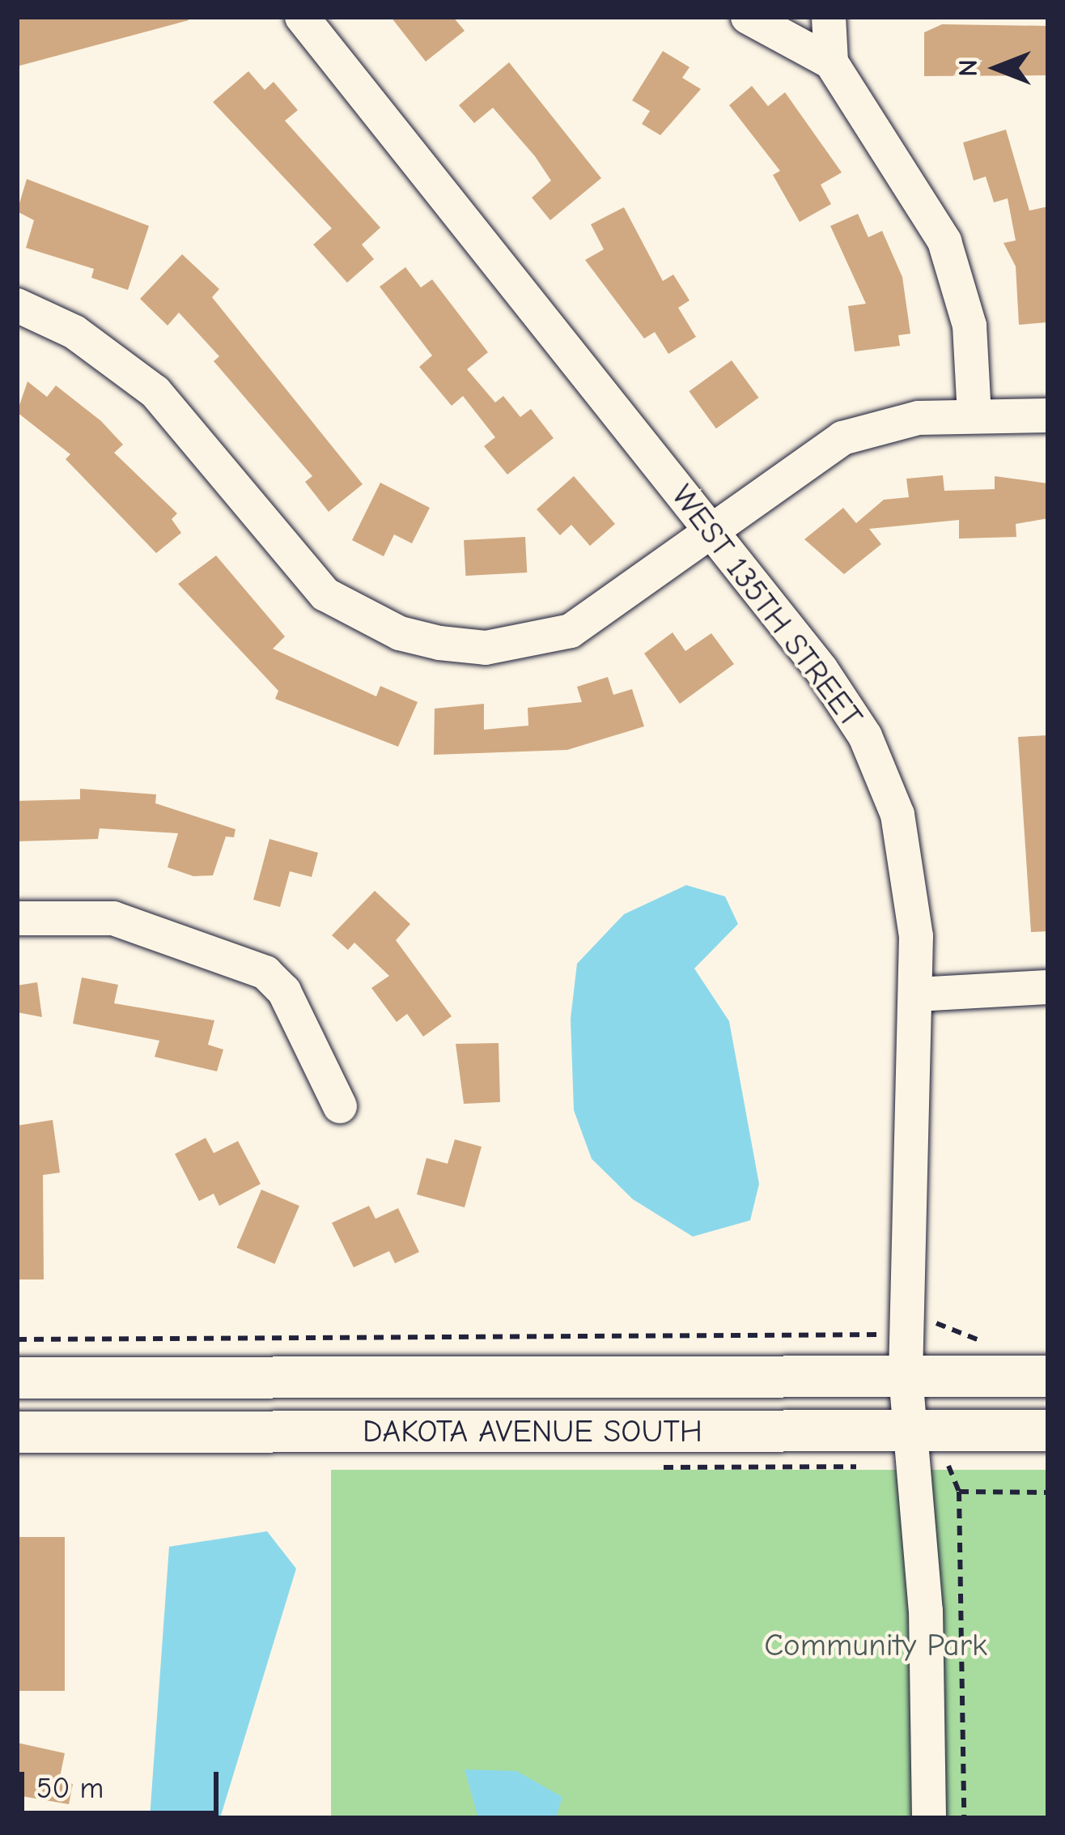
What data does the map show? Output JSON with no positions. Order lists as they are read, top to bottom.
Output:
{
  "streets": {
    "main road": ["DAKOTA AVENUE SOUTH"],
    "street": ["WEST 135TH STREET"]
  },
  "crossings": [
    ["WEST 135TH STREET", "DAKOTA AVENUE SOUTH"]
  ],
  "parks": ["Community Park"],
  "scale_bar": "50 m",
  "north": "left"
}
